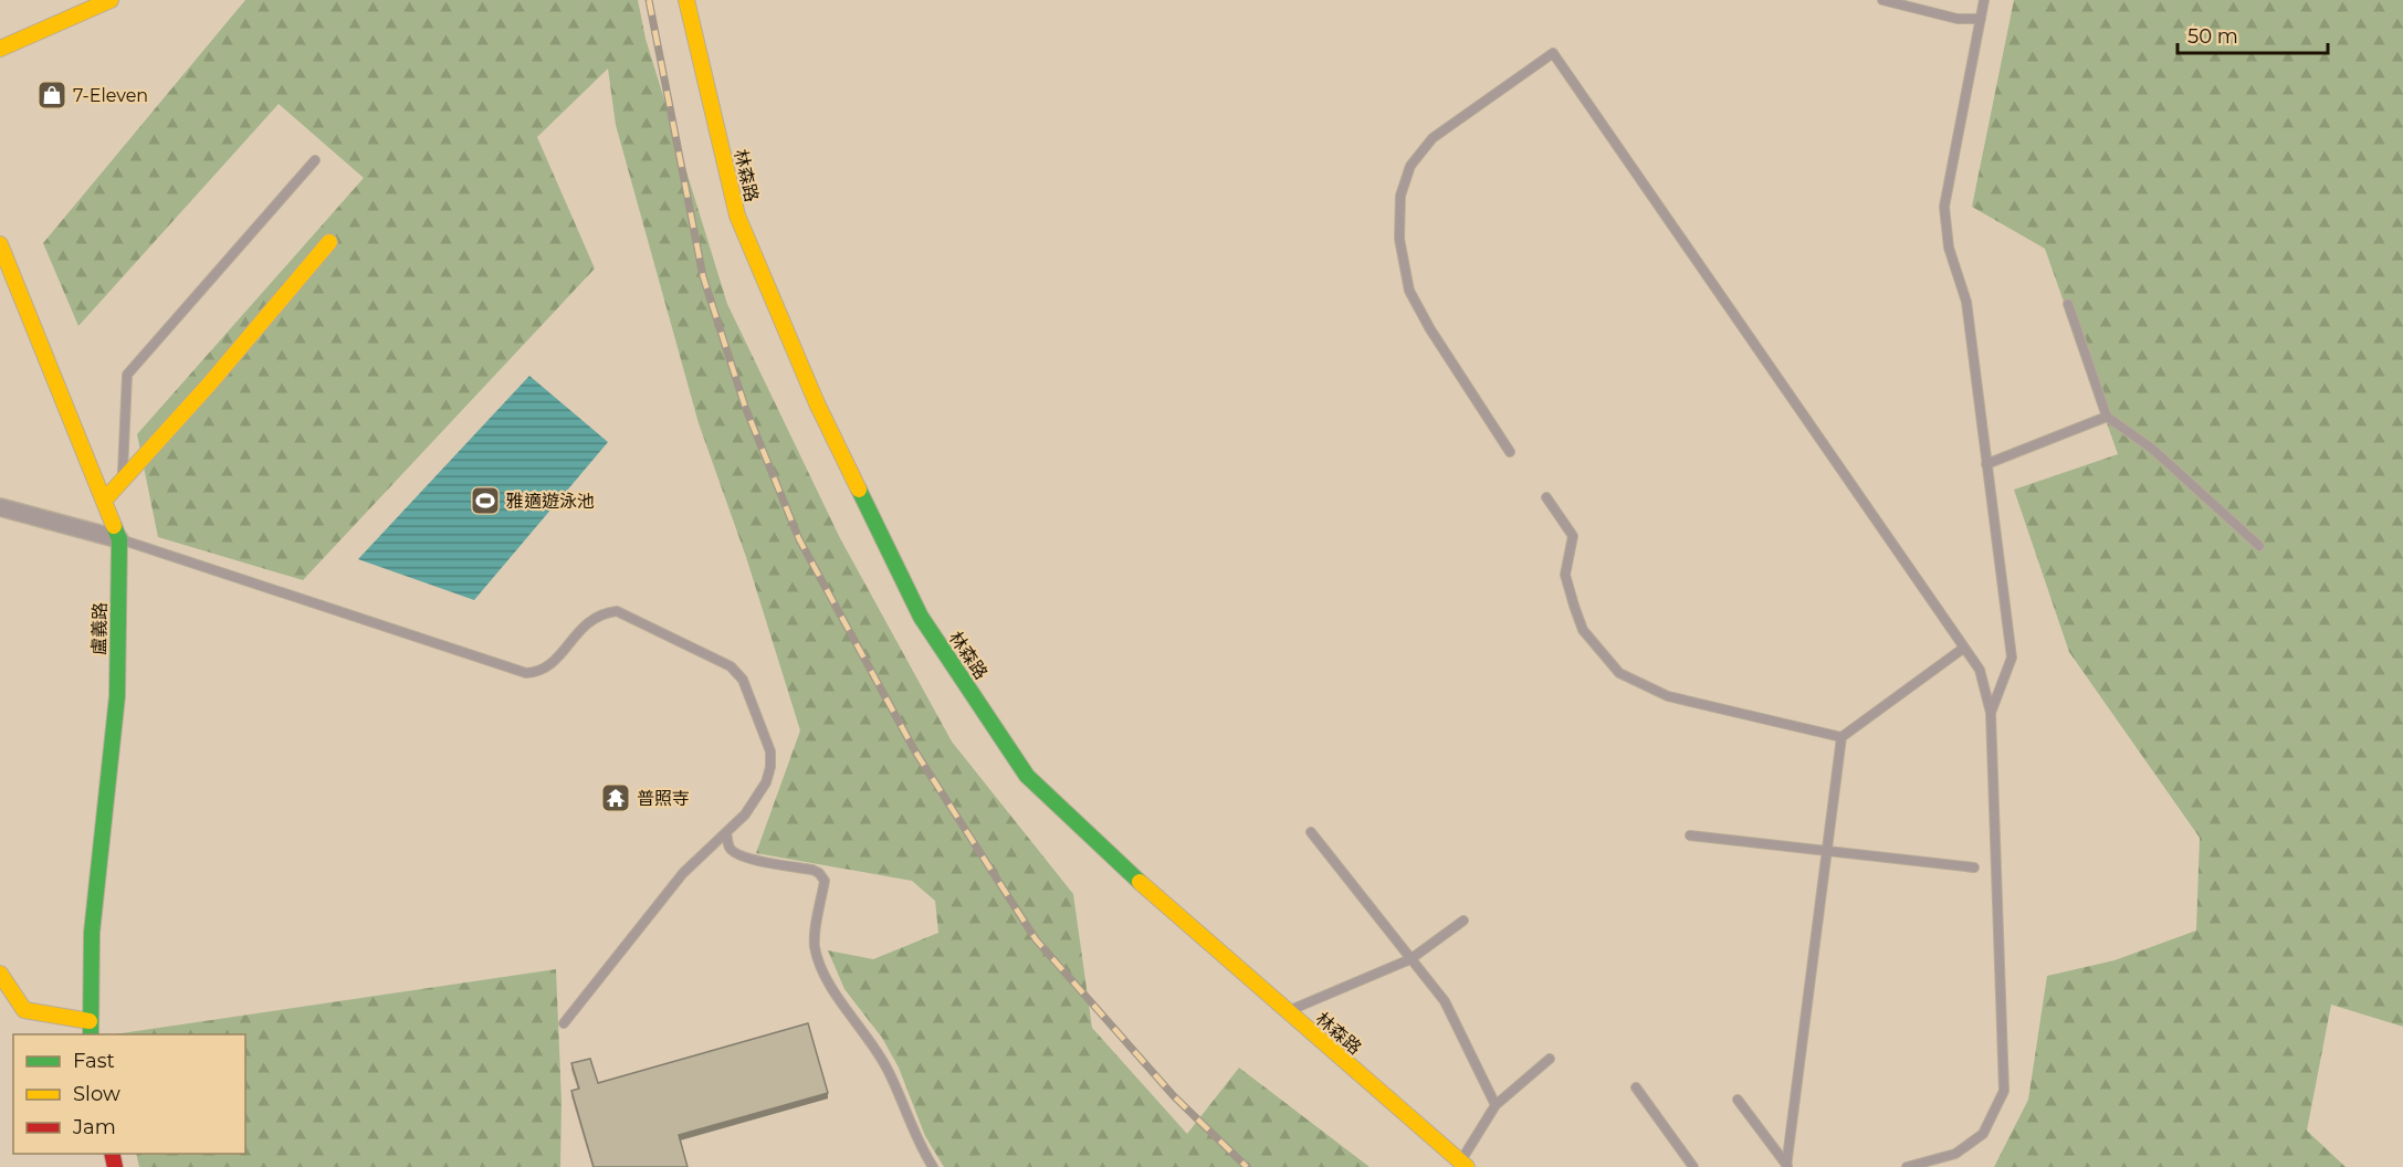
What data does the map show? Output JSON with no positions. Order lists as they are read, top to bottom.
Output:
{
  "streets": {
    "main road": ["林森路", "盧義路"]
  },
  "places": {
    "shop": ["7-Eleven"],
    "sports": ["雅適遊泳池"],
    "temple": ["普照寺"]
  },
  "legend": ["Fast", "Slow", "Jam"],
  "scale_bar": "50 m"
}
